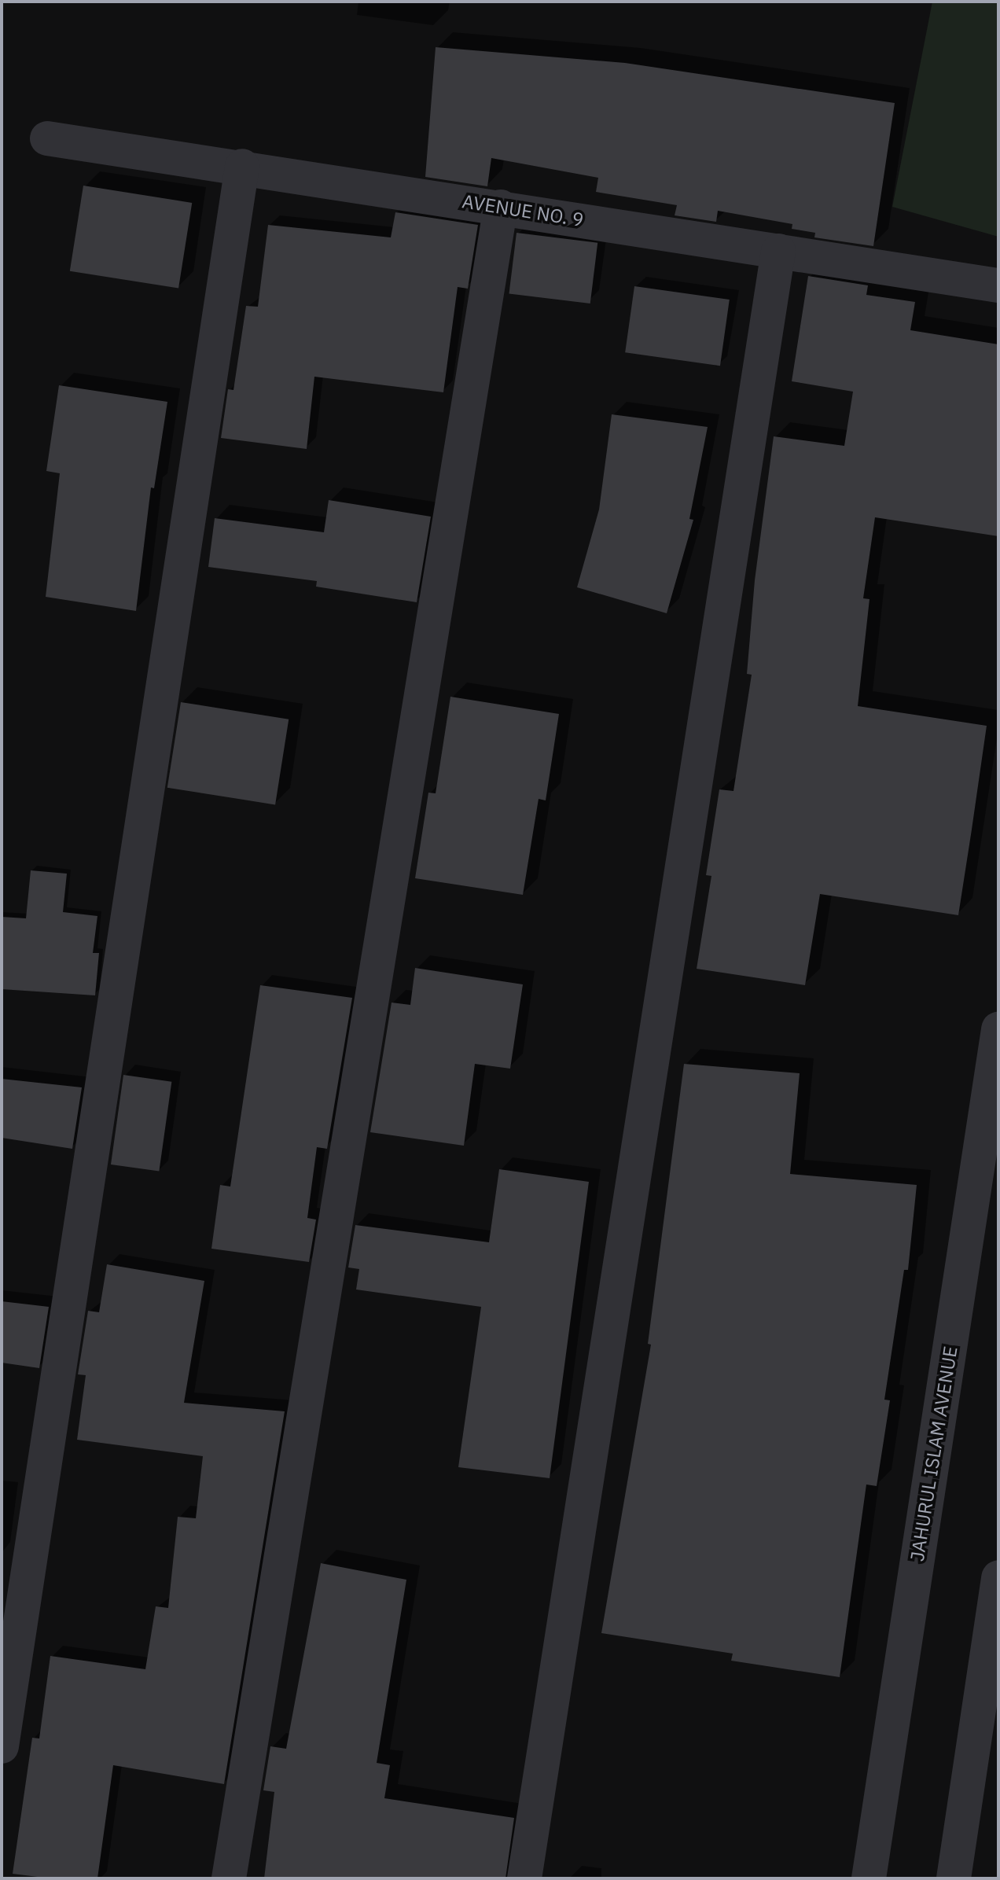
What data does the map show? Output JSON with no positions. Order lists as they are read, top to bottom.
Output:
{
  "streets": {
    "street": ["AVENUE NO. 9", "JAHURUL ISLAM AVENUE"]
  }
}
